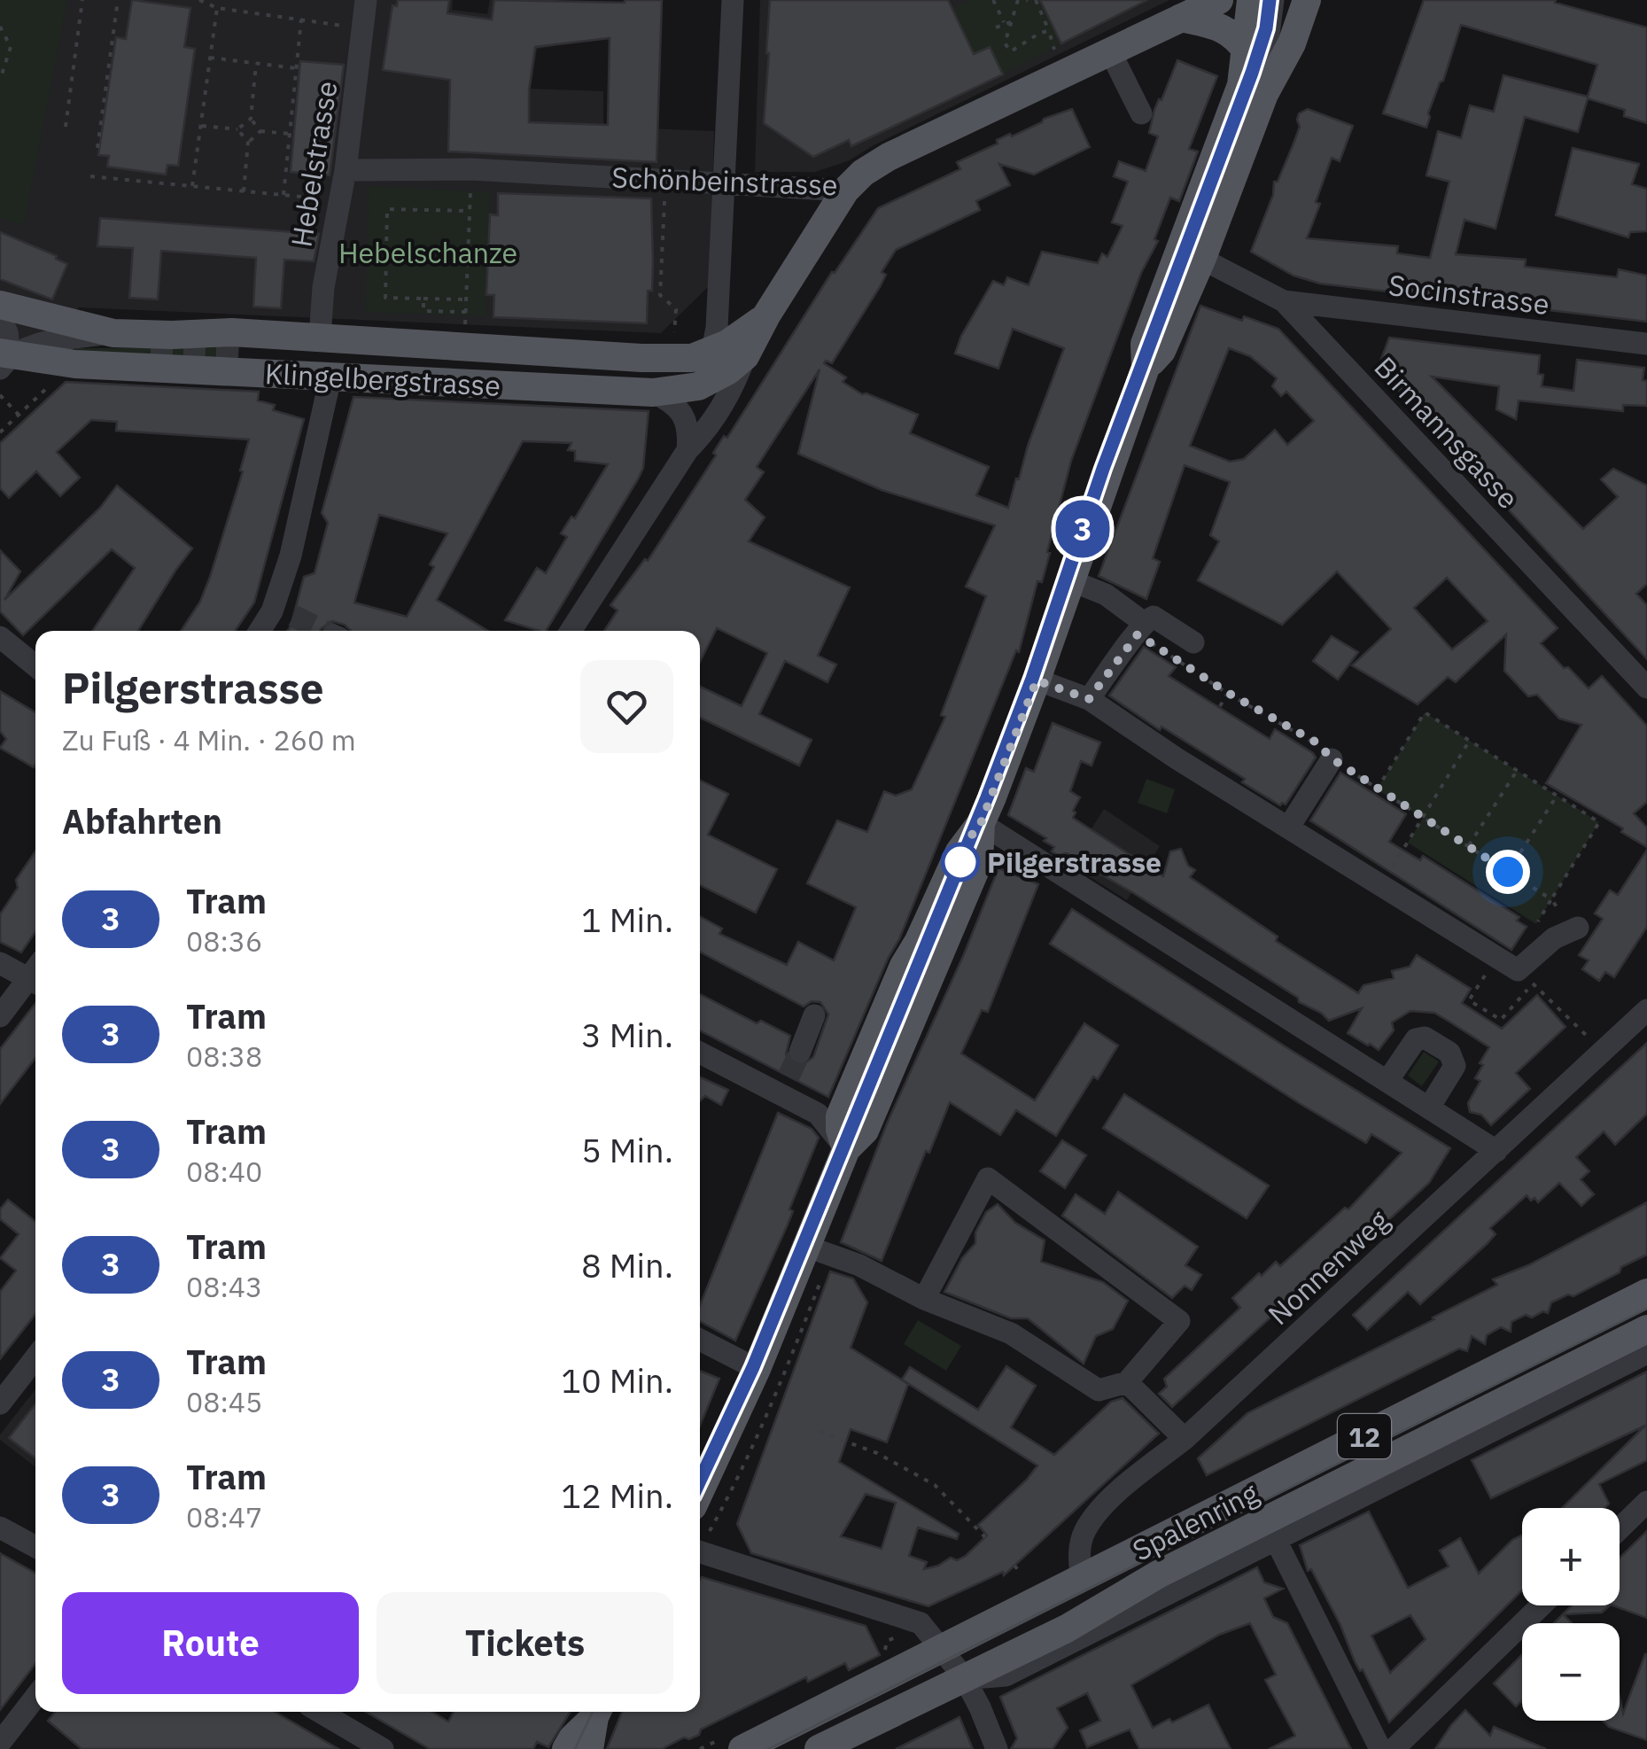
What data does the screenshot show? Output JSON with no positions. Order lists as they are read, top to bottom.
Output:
{
  "streets": {
    "main road": [
      "Schönbeinstrasse",
      "Klingelbergstrasse",
      "12",
      "Spalenring"
    ],
    "street": [
      "Hebelstrasse",
      "Socinstrasse",
      "Birmannsgasse",
      "Nonnenweg"
    ]
  },
  "crossings": [
    ["Hebelstrasse", "Schönbeinstrasse"],
    ["Hebelstrasse", "Klingelbergstrasse"],
    ["Socinstrasse", "Birmannsgasse"],
    ["Nonnenweg", "Spalenring"]
  ],
  "parks": ["Hebelschanze"],
  "places": ["Pilgerstrasse"],
  "lines": ["tram line 3"],
  "page": {
    "on_map": "3",
    "heading": [
      ["Pilgerstrasse", "Zu Fuß · 4 Min. · 260 m"],
      "Abfahrten"
    ],
    "list": [
      {
        "mark": "3",
        "name": "Tram",
        "note": "08:36",
        "value": "1 Min."
      },
      {
        "mark": "3",
        "name": "Tram",
        "note": "08:38",
        "value": "3 Min."
      },
      {
        "mark": "3",
        "name": "Tram",
        "note": "08:40",
        "value": "5 Min."
      },
      {
        "mark": "3",
        "name": "Tram",
        "note": "08:43",
        "value": "8 Min."
      },
      {
        "mark": "3",
        "name": "Tram",
        "note": "08:45",
        "value": "10 Min."
      },
      {
        "mark": "3",
        "name": "Tram",
        "note": "08:47",
        "value": "12 Min."
      }
    ],
    "map_buttons": ["+", "−"],
    "buttons": ["Route", "Tickets"]
  }
}
